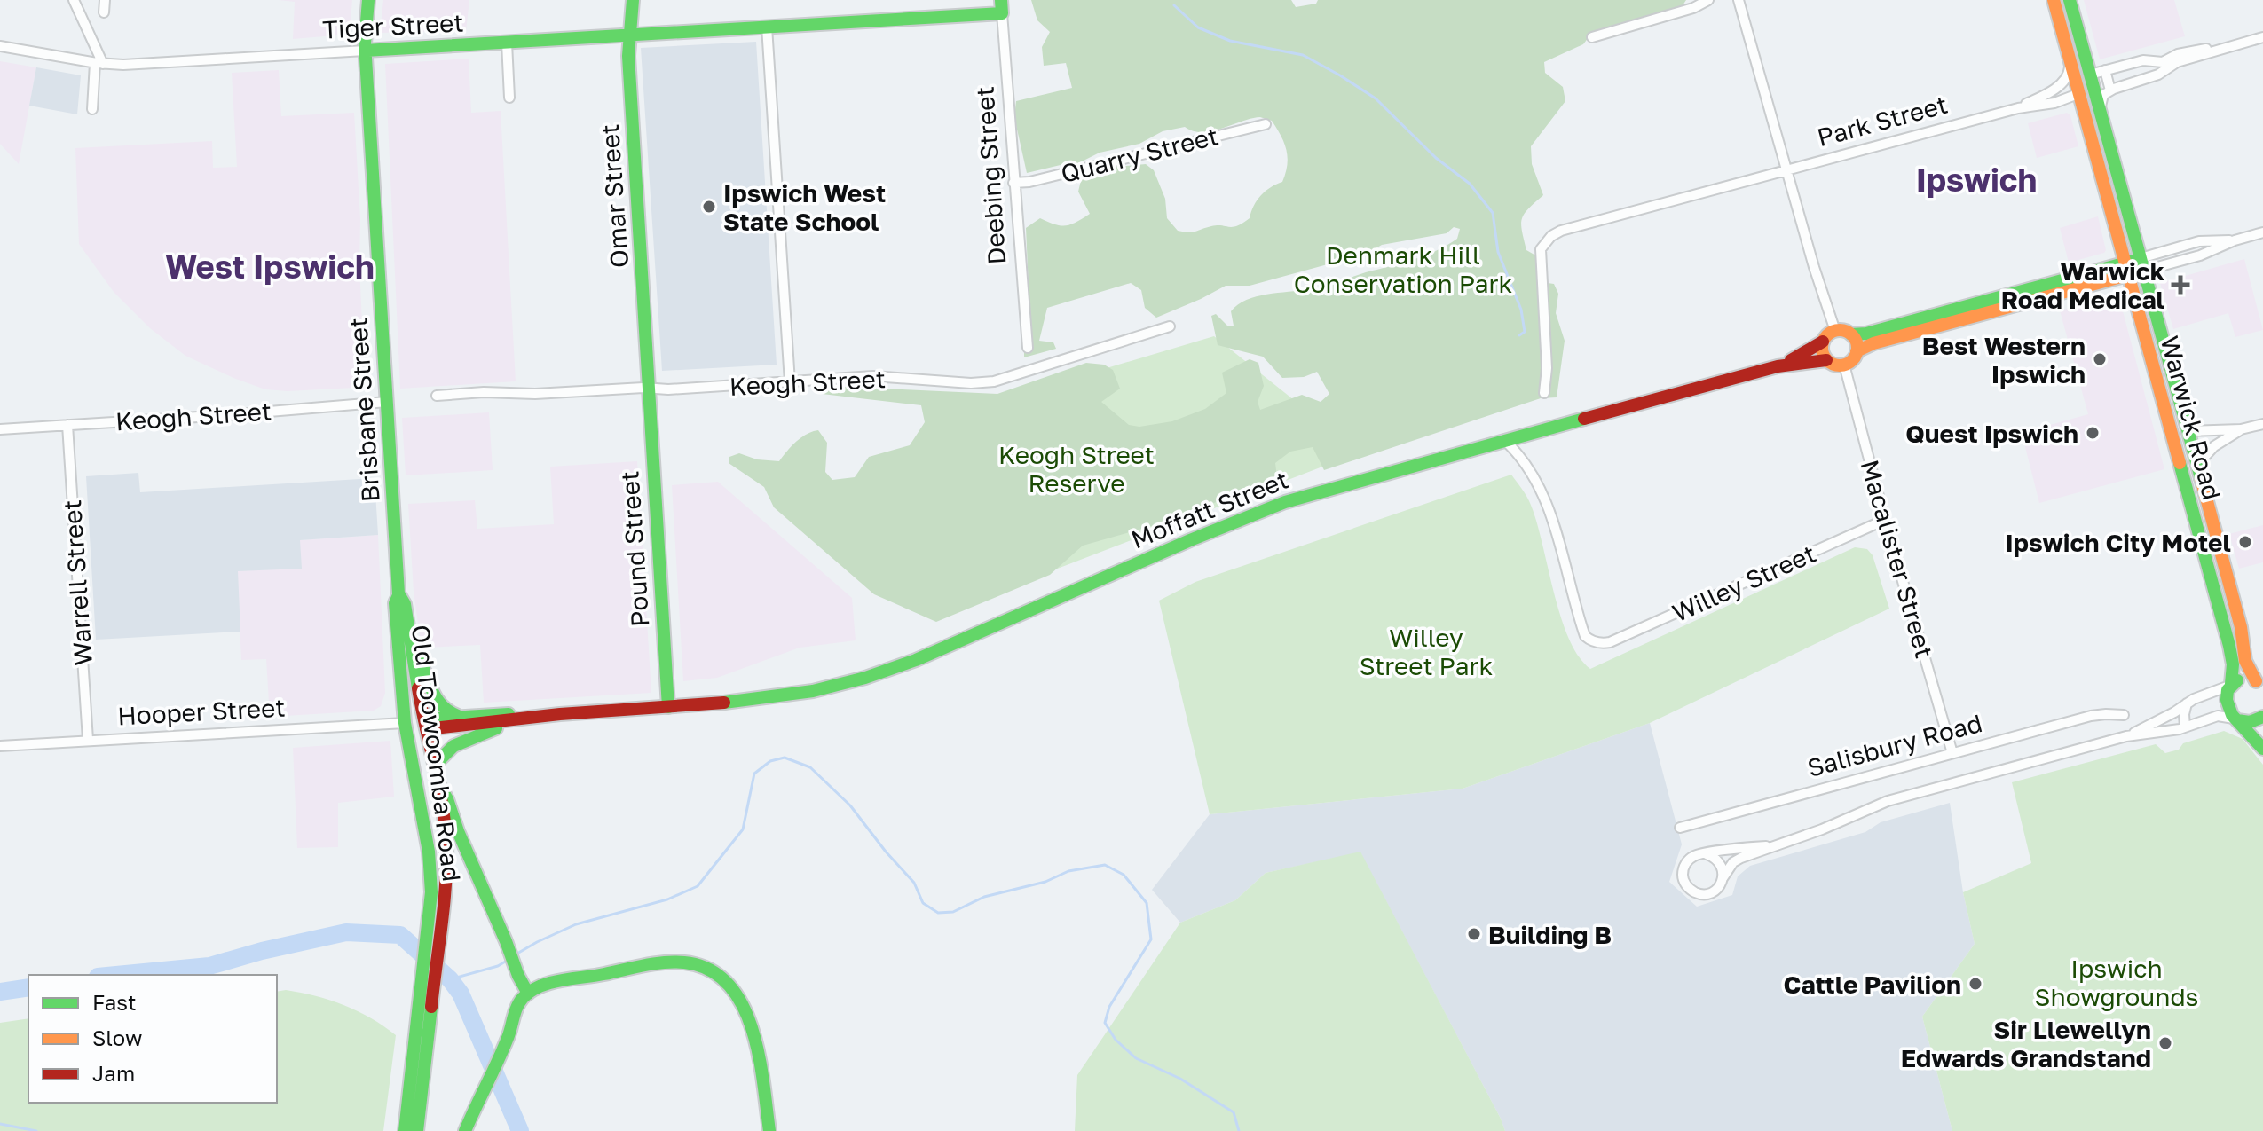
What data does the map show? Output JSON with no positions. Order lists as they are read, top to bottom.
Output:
{
  "streets": {
    "main road": [
      "Tiger Street",
      "Omar Street",
      "Brisbane Street",
      "Warwick Road",
      "Moffatt Street",
      "Pound Street",
      "Hooper Street",
      "Old Toowoomba Road"
    ],
    "street": [
      "Park Street",
      "Quarry Street",
      "Deebing Street",
      "Keogh Street",
      "Macalister Street",
      "Warrell Street",
      "Willey Street",
      "Salisbury Road"
    ]
  },
  "crossings": [
    ["Tiger Street", "Deebing Street"],
    ["Tiger Street", "Omar Street"],
    ["Tiger Street", "Brisbane Street"],
    ["Park Street", "Warwick Road"],
    ["Quarry Street", "Deebing Street"],
    ["Omar Street", "Keogh Street"],
    ["Omar Street", "Pound Street"],
    ["Keogh Street", "Brisbane Street"],
    ["Keogh Street", "Pound Street"],
    ["Keogh Street", "Warrell Street"],
    ["Brisbane Street", "Hooper Street"],
    ["Brisbane Street", "Old Toowoomba Road"],
    ["Warwick Road", "Salisbury Road"],
    ["Moffatt Street", "Pound Street"],
    ["Moffatt Street", "Macalister Street"],
    ["Moffatt Street", "Willey Street"],
    ["Moffatt Street", "Hooper Street"],
    ["Pound Street", "Hooper Street"],
    ["Macalister Street", "Willey Street"],
    ["Macalister Street", "Salisbury Road"],
    ["Warrell Street", "Hooper Street"],
    ["Hooper Street", "Old Toowoomba Road"]
  ],
  "districts": ["Ipswich", "West Ipswich"],
  "parks": [
    "Denmark Hill Conservation Park",
    "Keogh Street Reserve",
    "Willey Street Park",
    "Ipswich Showgrounds"
  ],
  "places": {
    "other": [
      "Ipswich West State School",
      "Best Western Ipswich",
      "Quest Ipswich",
      "Ipswich City Motel",
      "Building B",
      "Cattle Pavilion",
      "Sir Llewellyn Edwards Grandstand"
    ],
    "health": ["Warwick Road Medical"]
  },
  "legend": ["Fast", "Slow", "Jam"]
}
